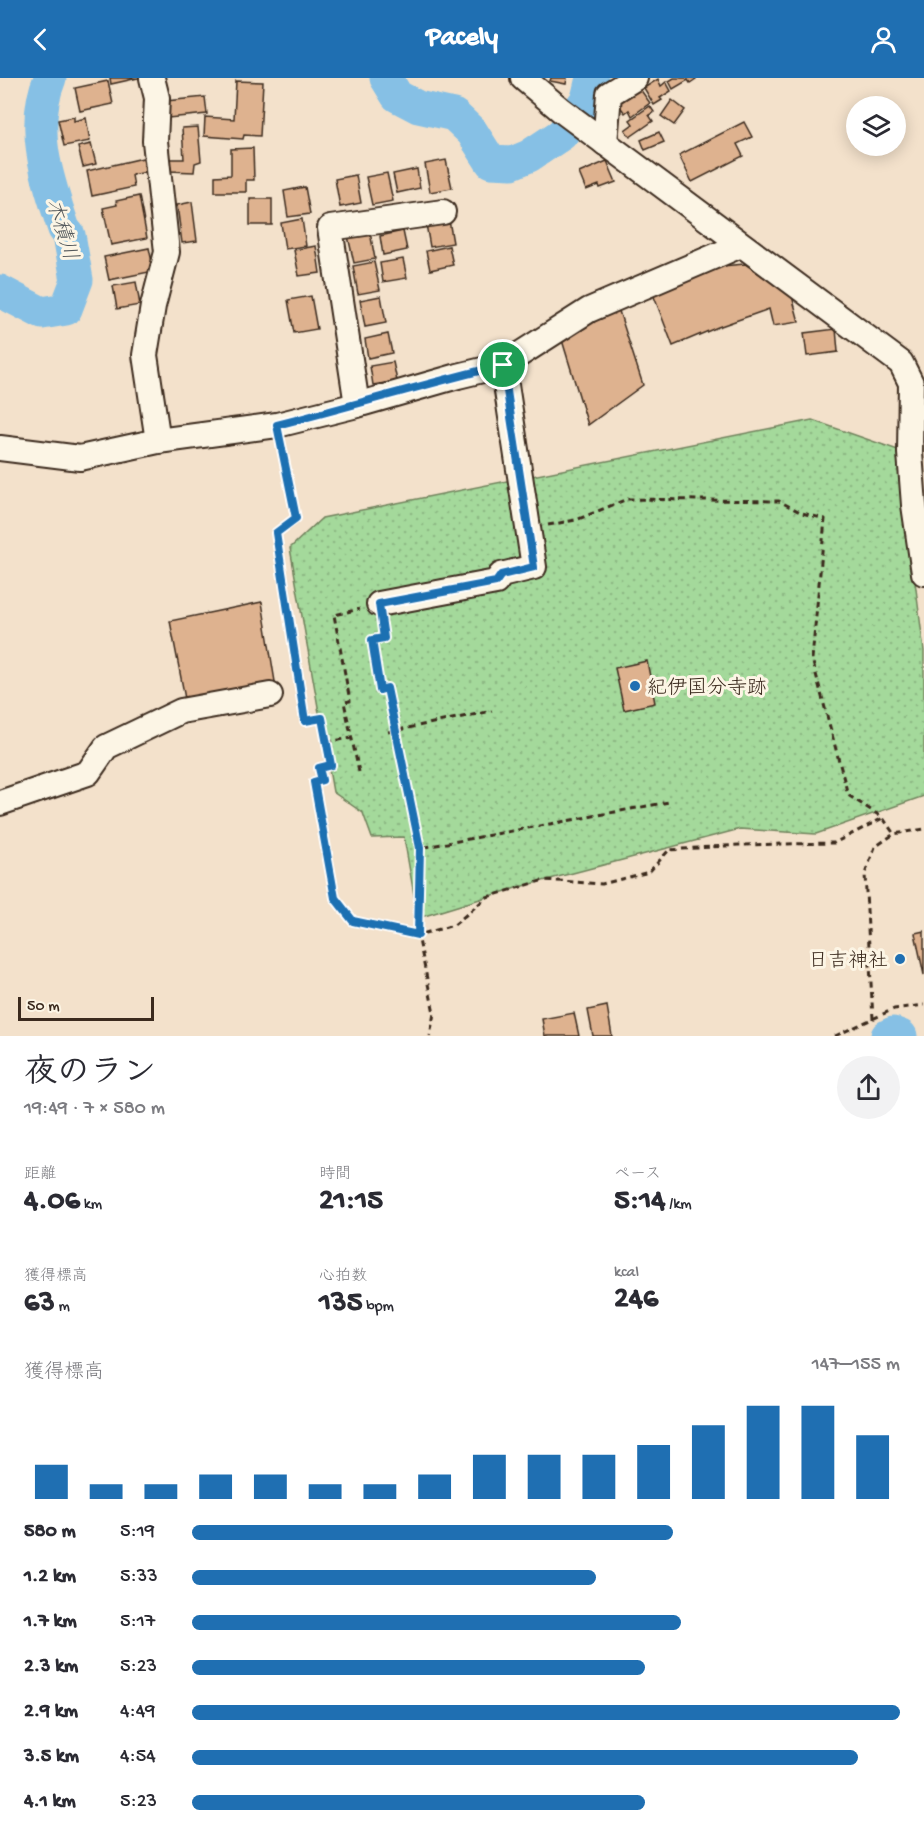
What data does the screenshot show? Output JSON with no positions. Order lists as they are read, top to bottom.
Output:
{
  "water": ["木積川"],
  "places": ["紀伊国分寺跡", "日吉神社"],
  "scale_bar": "50 m",
  "page": {
    "header": "Pacely",
    "scale": "50 m",
    "heading": ["夜のラン", "19:49 · 7 × 580 m"],
    "stats": [
      ["距離", "4.06 km"],
      ["時間", "21:15"],
      ["ペース", "5:14 /km"],
      ["獲得標高", "63 m"],
      ["心拍数", "135 bpm"],
      ["kcal", "246"]
    ],
    "chart": ["獲得標高", "147–155 m"],
    "list": [
      {
        "name": "580 m",
        "note": "5:19"
      },
      {
        "name": "1.2 km",
        "note": "5:33"
      },
      {
        "name": "1.7 km",
        "note": "5:17"
      },
      {
        "name": "2.3 km",
        "note": "5:23"
      },
      {
        "name": "2.9 km",
        "note": "4:49"
      },
      {
        "name": "3.5 km",
        "note": "4:54"
      },
      {
        "name": "4.1 km",
        "note": "5:23"
      }
    ]
  }
}
